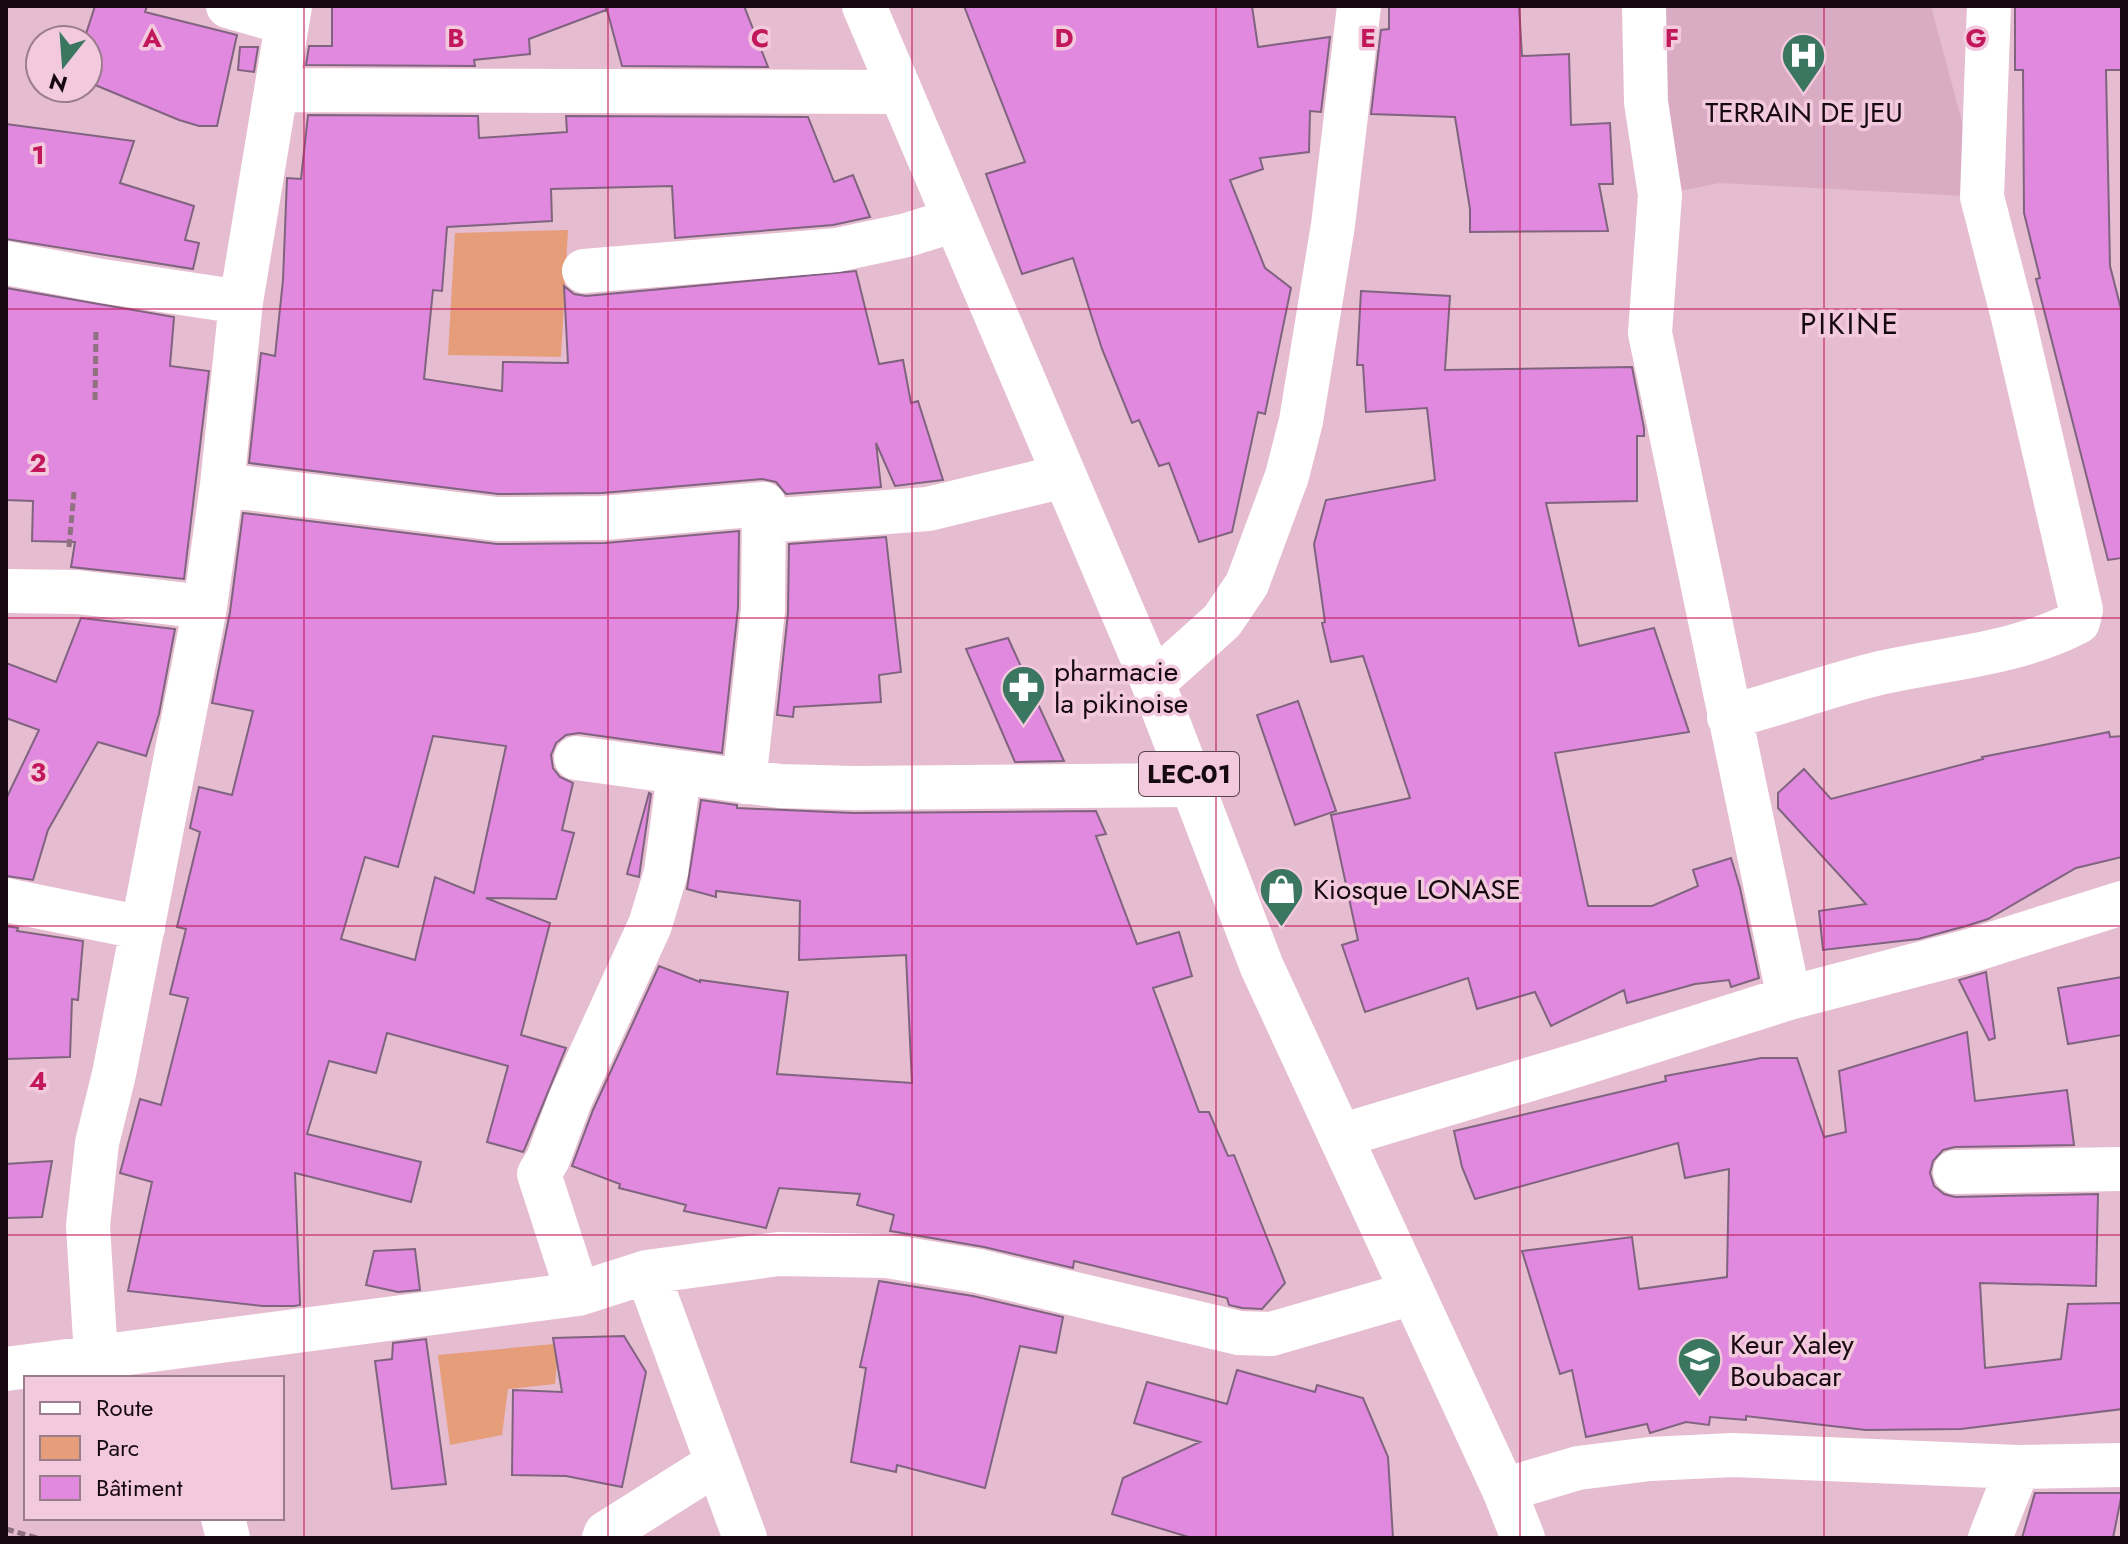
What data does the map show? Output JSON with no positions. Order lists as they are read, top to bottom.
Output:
{
  "streets": {
    "main road": ["LEC-01"]
  },
  "districts": ["PIKINE"],
  "places": {
    "hospital": ["TERRAIN DE JEU"],
    "pharmacy": ["pharmacie la pikinoise"],
    "shop": ["Kiosque LONASE"],
    "school or university": ["Keur Xaley Boubacar"]
  },
  "legend": ["Route", "Parc", "Bâtiment"],
  "north": "bottom",
  "grid": {
    "columns": [
      "A",
      "B",
      "C",
      "D",
      "E",
      "F",
      "G"
    ],
    "rows": [
      "1",
      "2",
      "3",
      "4"
    ]
  }
}
